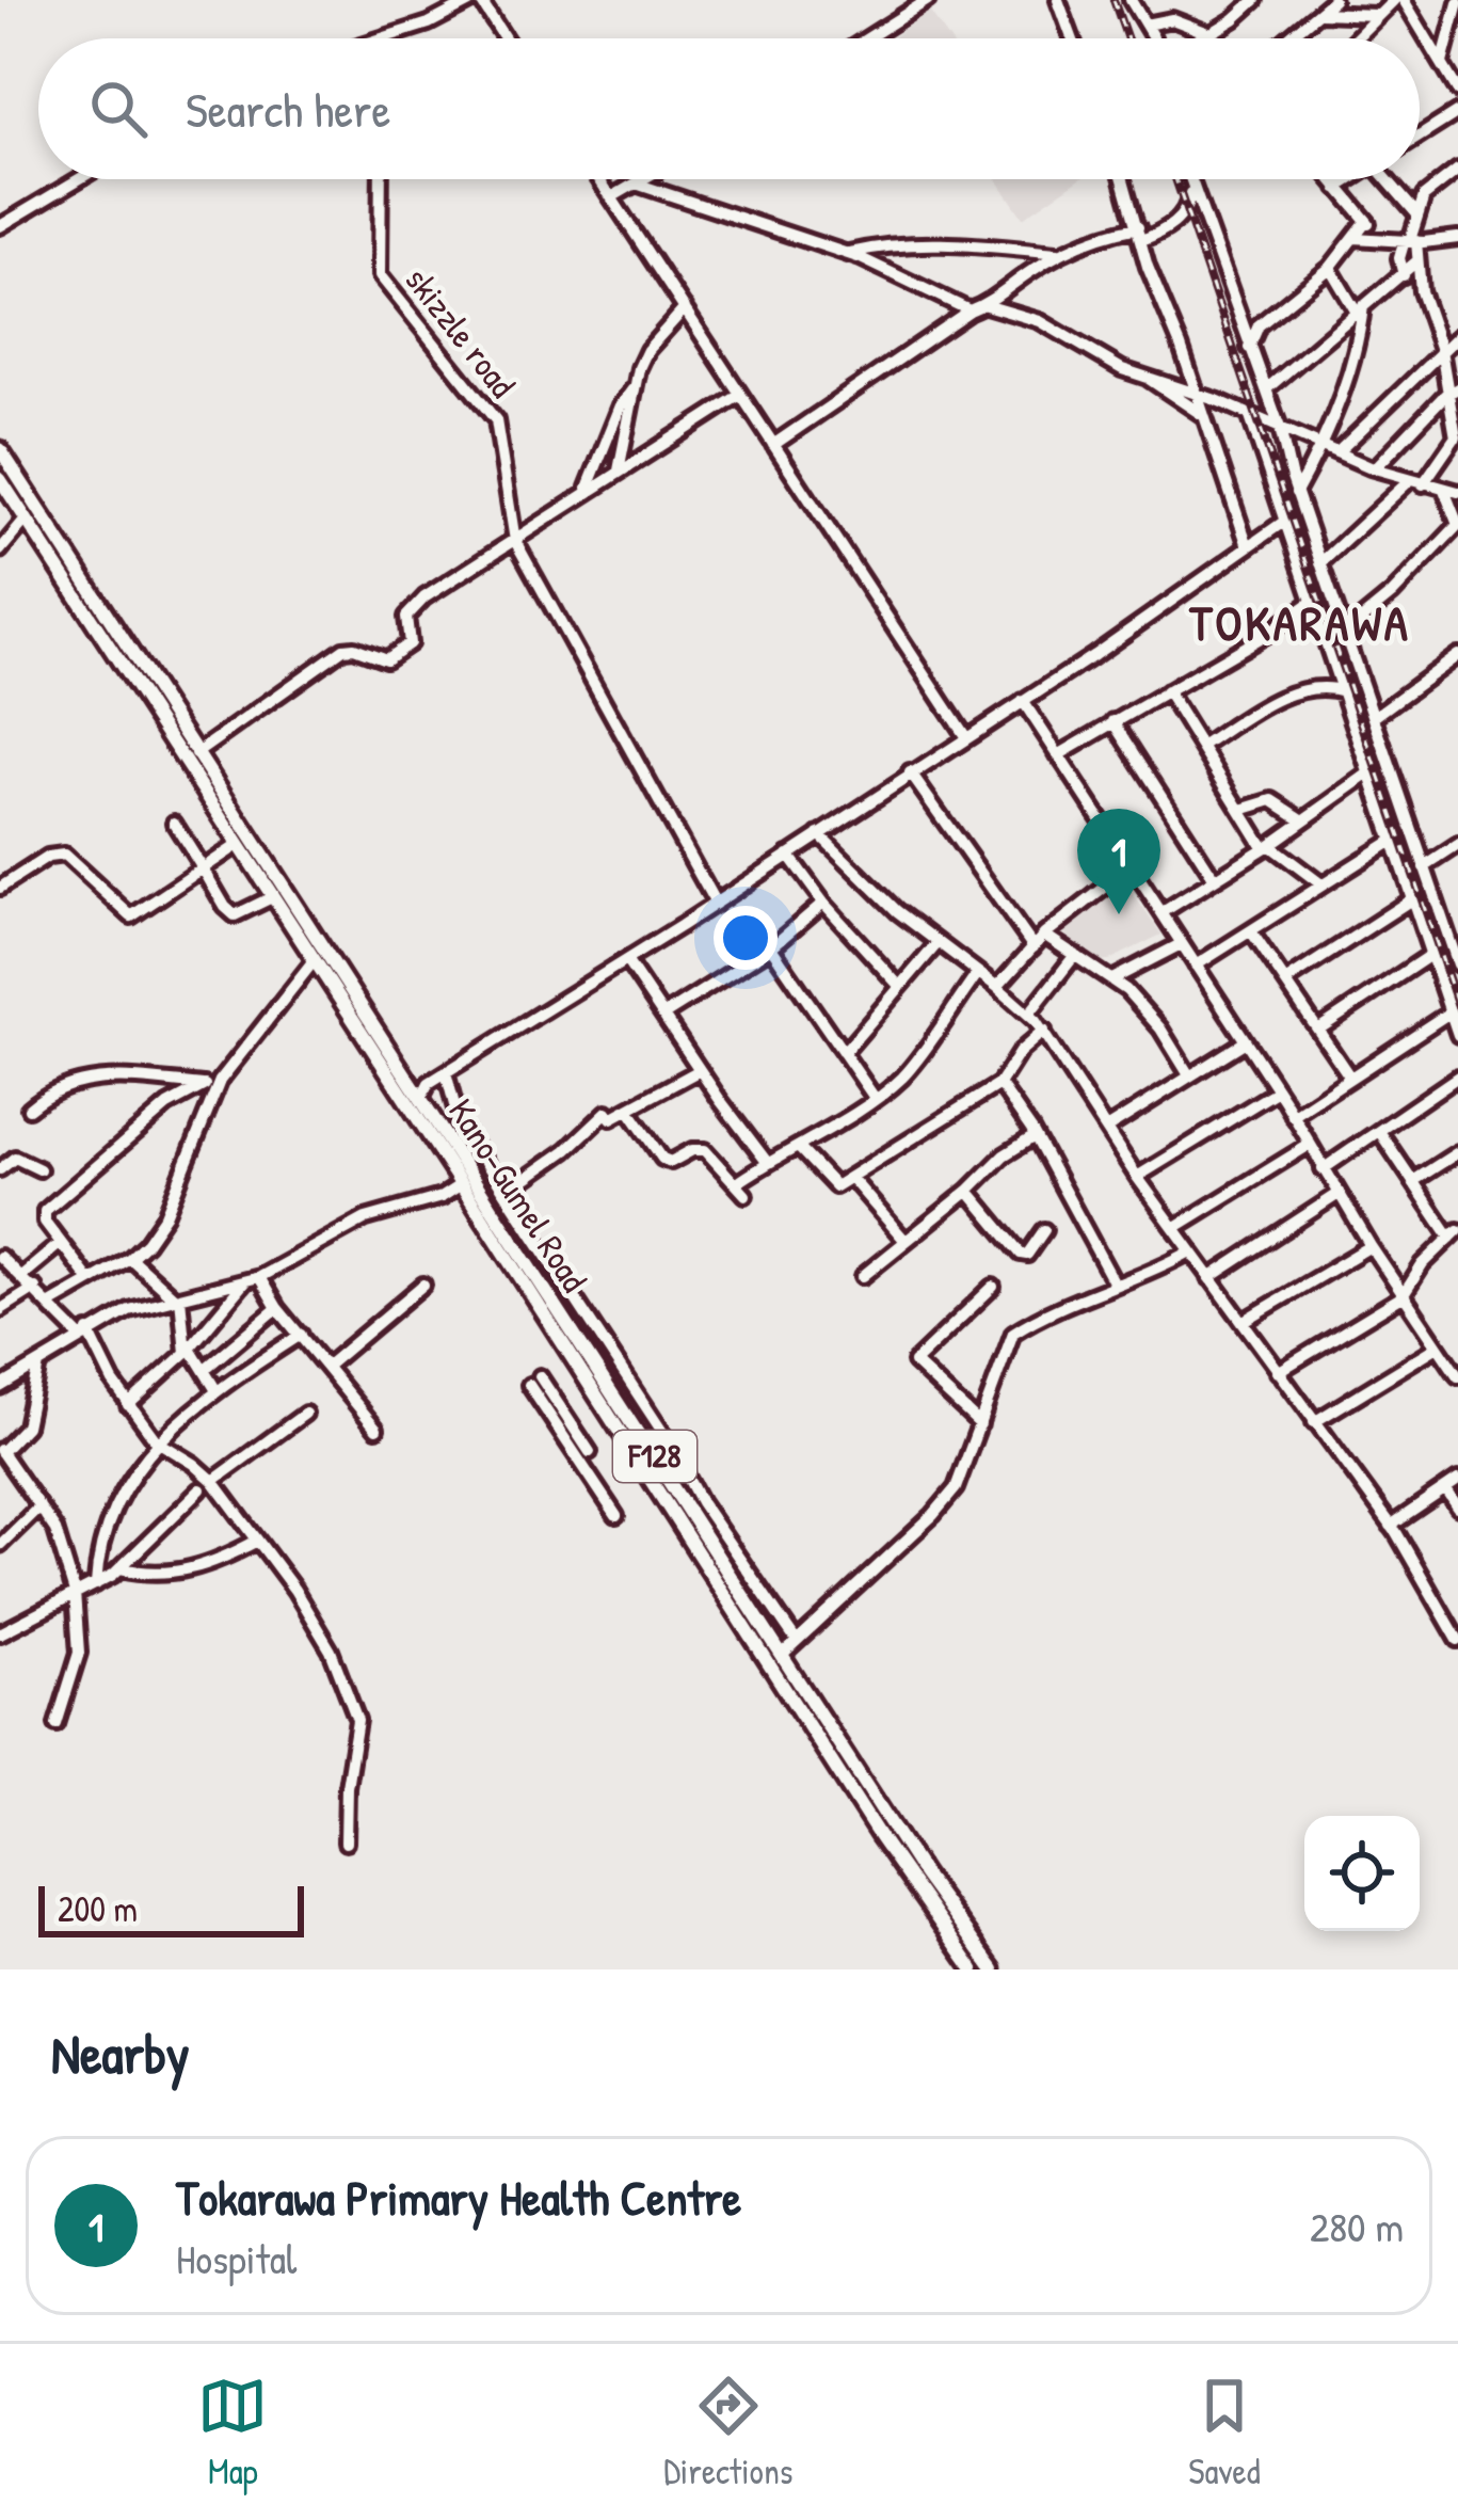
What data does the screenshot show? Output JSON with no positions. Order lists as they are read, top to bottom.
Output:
{
  "streets": {
    "main road": ["Kano-Gumel Road", "F128"],
    "street": ["skizzle road"]
  },
  "districts": ["TOKARAWA"],
  "scale_bar": "200 m",
  "page": {
    "search": "Search here",
    "pins": "1",
    "scale": "200 m",
    "heading": "Nearby",
    "list": [
      {
        "mark": "1",
        "name": "Tokarawa Primary Health Centre",
        "note": "Hospital",
        "value": "280 m"
      }
    ],
    "nav": ["Map", "Directions", "Saved"]
  }
}
